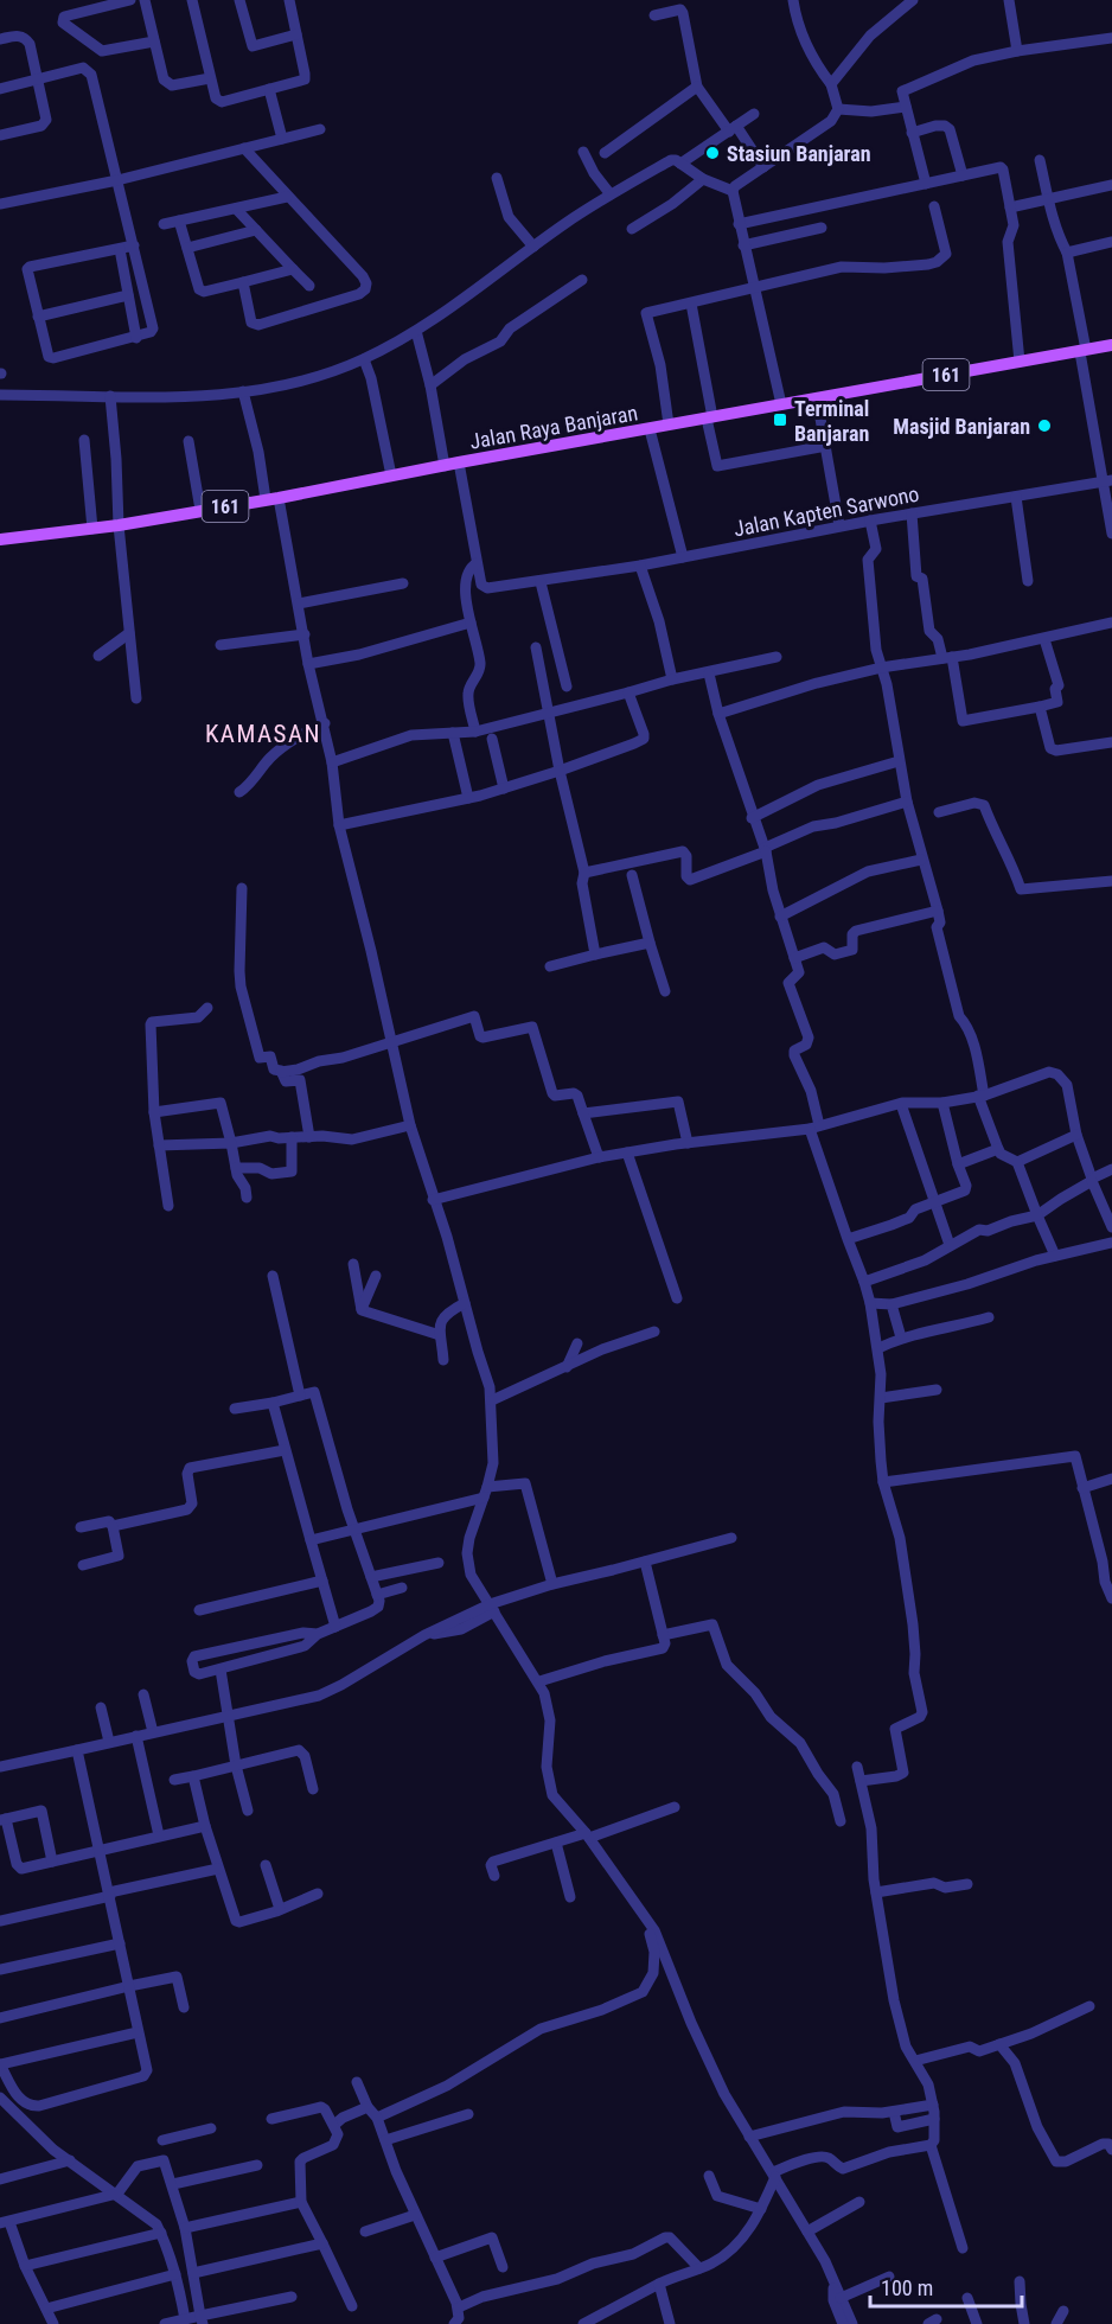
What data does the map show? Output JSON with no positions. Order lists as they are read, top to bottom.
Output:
{
  "streets": {
    "main road": ["161", "Jalan Raya Banjaran"],
    "street": ["Jalan Kapten Sarwono"]
  },
  "districts": ["KAMASAN"],
  "places": {
    "other": ["Stasiun Banjaran", "Masjid Banjaran"],
    "transit": ["Terminal Banjaran"]
  },
  "scale_bar": "100 m"
}
